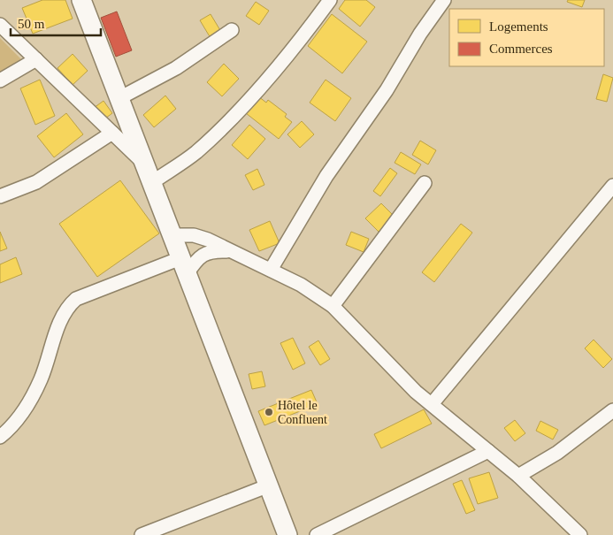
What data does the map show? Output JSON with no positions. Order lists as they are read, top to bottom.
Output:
{
  "places": ["Hôtel le Confluent"],
  "legend": ["Logements", "Commerces"],
  "scale_bar": "50 m"
}
